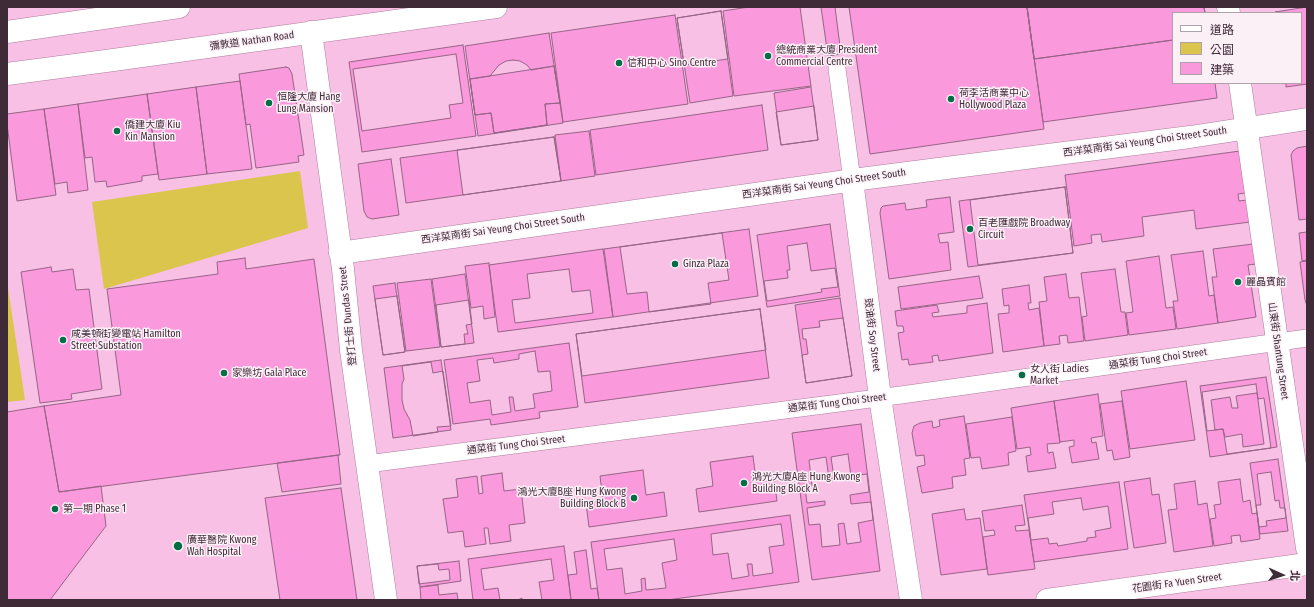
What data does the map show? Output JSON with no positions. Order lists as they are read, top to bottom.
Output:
{
  "streets": {
    "street": [
      "彌敦道 Nathan Road",
      "西洋菜南街 Sai Yeung Choi Street South",
      "登打士街 Dundas Street",
      "豉油街 Soy Street",
      "山東街 Shantung Street",
      "通菜街 Tung Choi Street",
      "花園街 Fa Yuen Street"
    ]
  },
  "crossings": [
    ["彌敦道 Nathan Road", "登打士街 Dundas Street"],
    ["西洋菜南街 Sai Yeung Choi Street South", "登打士街 Dundas Street"],
    ["西洋菜南街 Sai Yeung Choi Street South", "豉油街 Soy Street"],
    ["西洋菜南街 Sai Yeung Choi Street South", "山東街 Shantung Street"],
    ["登打士街 Dundas Street", "通菜街 Tung Choi Street"],
    ["豉油街 Soy Street", "通菜街 Tung Choi Street"],
    ["山東街 Shantung Street", "通菜街 Tung Choi Street"]
  ],
  "places": [
    "總統商業大廈 President Commercial Centre",
    "信和中心 Sino Centre",
    "荷李活商業中心 Hollywood Plaza",
    "恒隆大廈 Hang Lung Mansion",
    "僑建大廈 Kiu Kin Mansion",
    "百老匯戲院 Broadway Circuit",
    "Ginza Plaza",
    "麗晶賓館",
    "咸美頓街變電站 Hamilton Street Substation",
    "家樂坊 Gala Place",
    "女人街 Ladies Market",
    "鴻光大廈A座 Hung Kwong Building Block A",
    "鴻光大廈B座 Hung Kwong Building Block B",
    "第一期 Phase 1",
    "廣華醫院 Kwong Wah Hospital"
  ],
  "legend": ["道路", "公園", "建築"],
  "north": "right"
}
